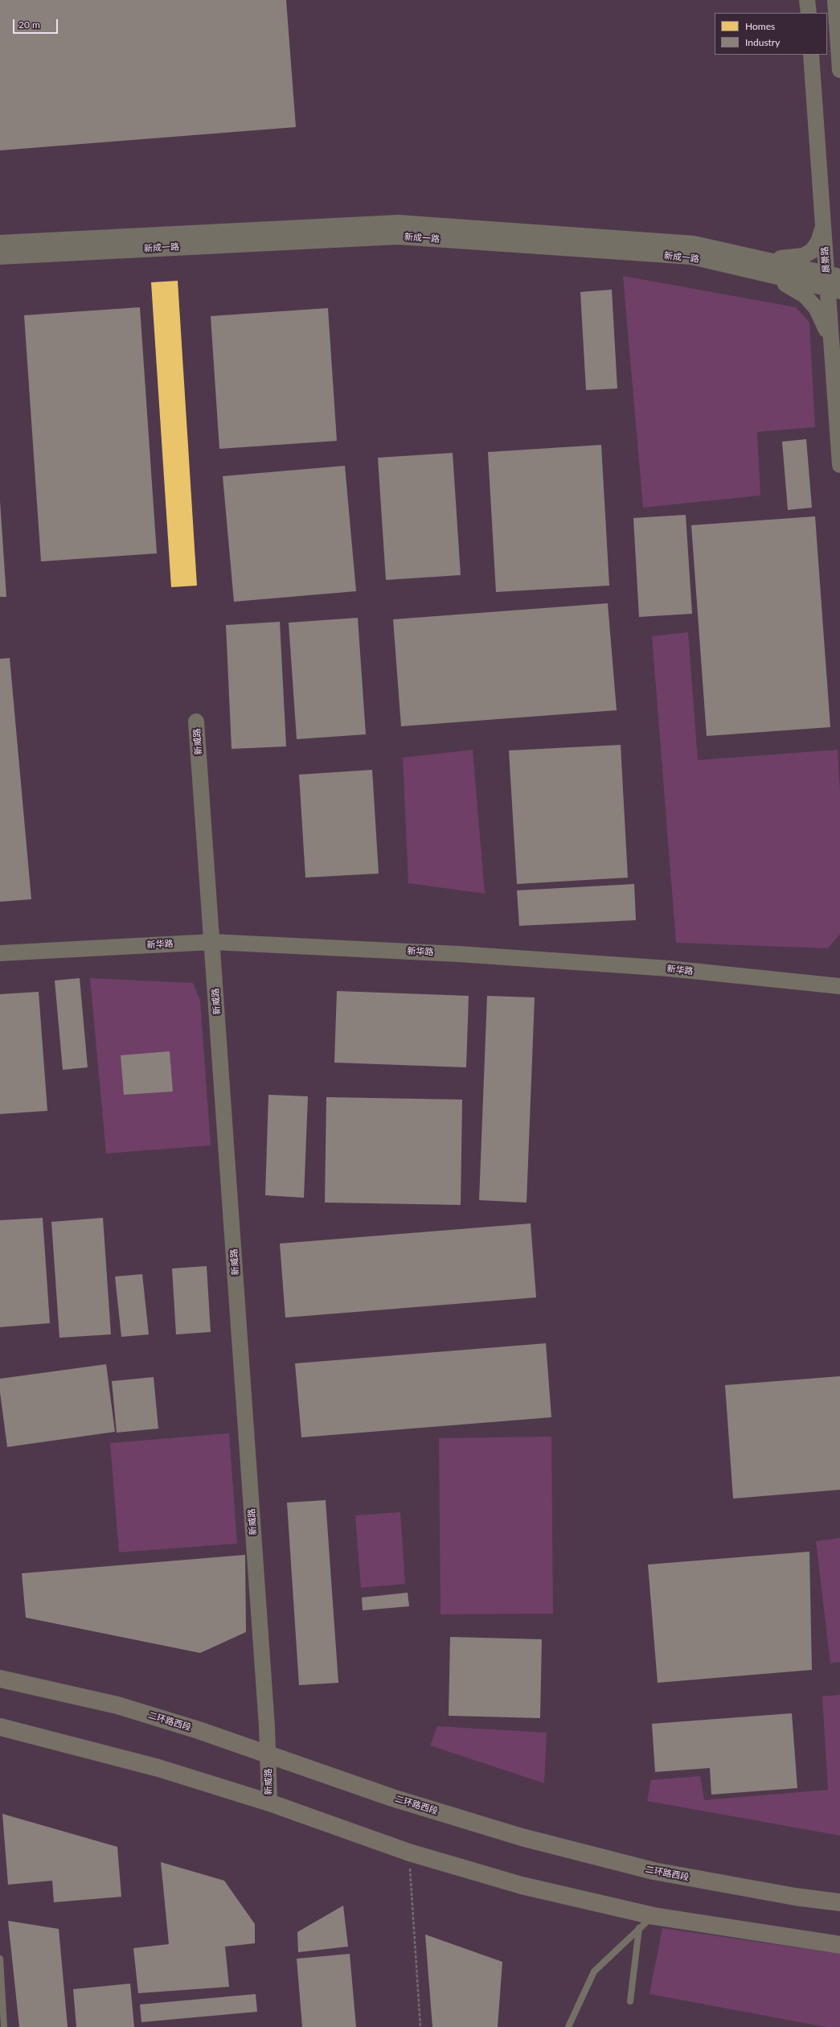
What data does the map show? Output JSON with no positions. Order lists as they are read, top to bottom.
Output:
{
  "streets": {
    "main road": ["二环路西段"],
    "street": [
      "新成一路",
      "晨景路",
      "新威路",
      "新华路"
    ]
  },
  "crossings": [
    ["新成一路", "晨景路"],
    ["新威路", "新华路"],
    ["新威路", "二环路西段"]
  ],
  "legend": ["Homes", "Industry"],
  "scale_bar": "20 m"
}
